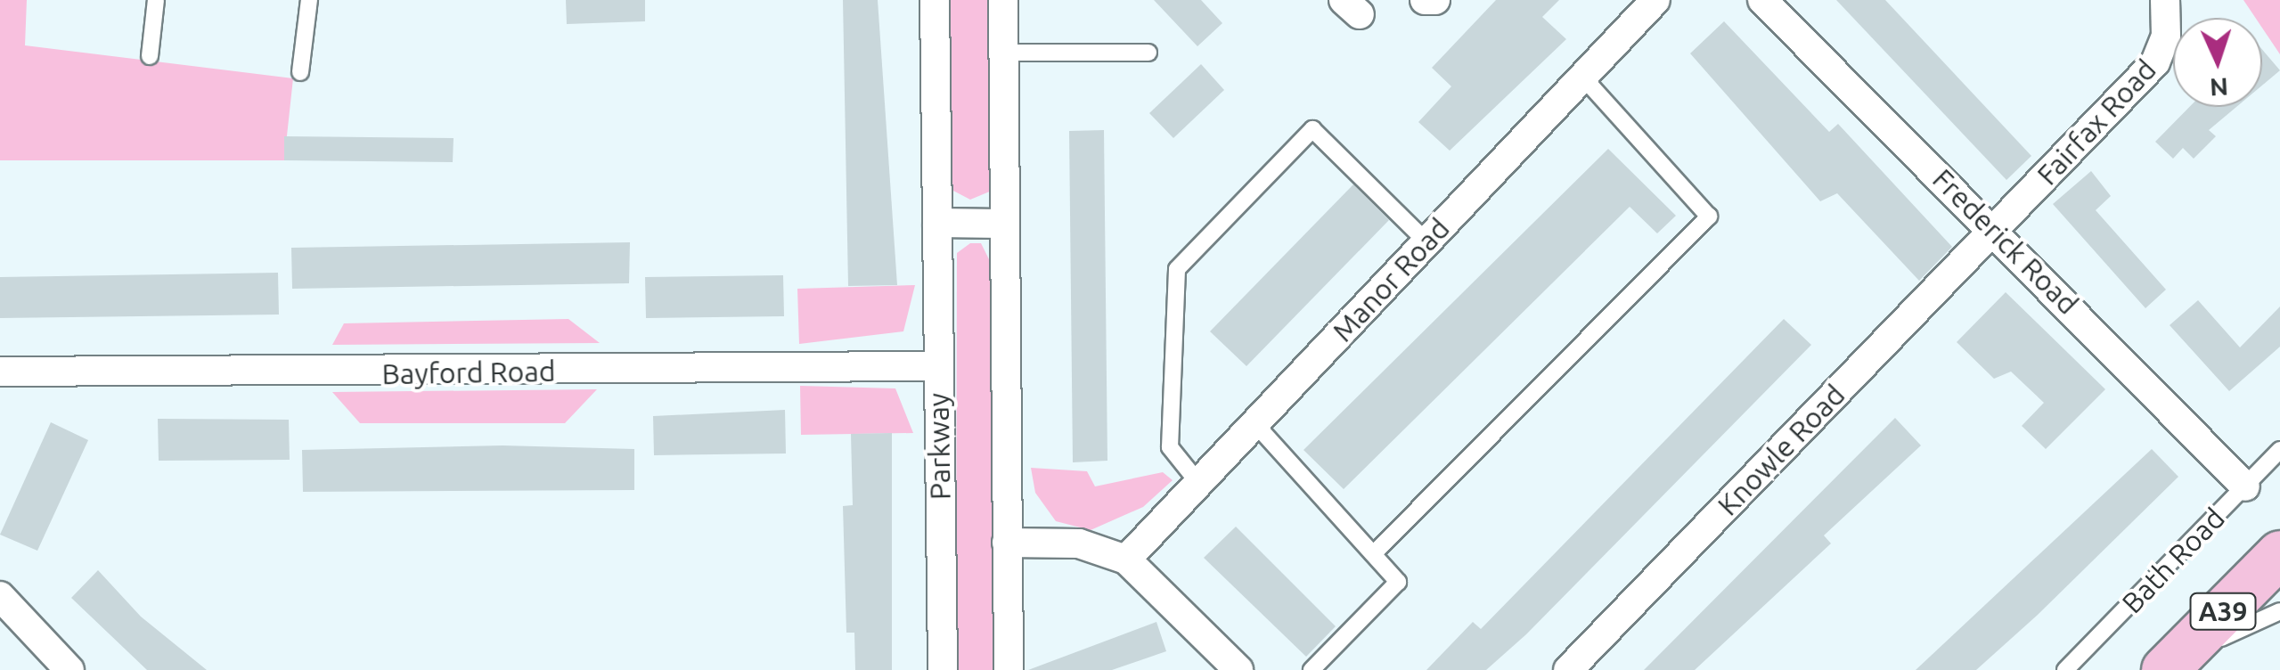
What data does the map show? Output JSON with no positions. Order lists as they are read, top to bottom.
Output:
{
  "streets": {
    "main road": ["A39"],
    "street": [
      "Fairfax Road",
      "Frederick Road",
      "Manor Road",
      "Bayford Road",
      "Parkway",
      "Knowle Road"
    ],
    "lane": ["Bath Road"]
  },
  "crossings": [
    ["Fairfax Road", "Frederick Road"],
    ["Fairfax Road", "Knowle Road"],
    ["Frederick Road", "Knowle Road"],
    ["Frederick Road", "Bath Road"],
    ["Bayford Road", "Parkway"]
  ],
  "north": "bottom"
}
